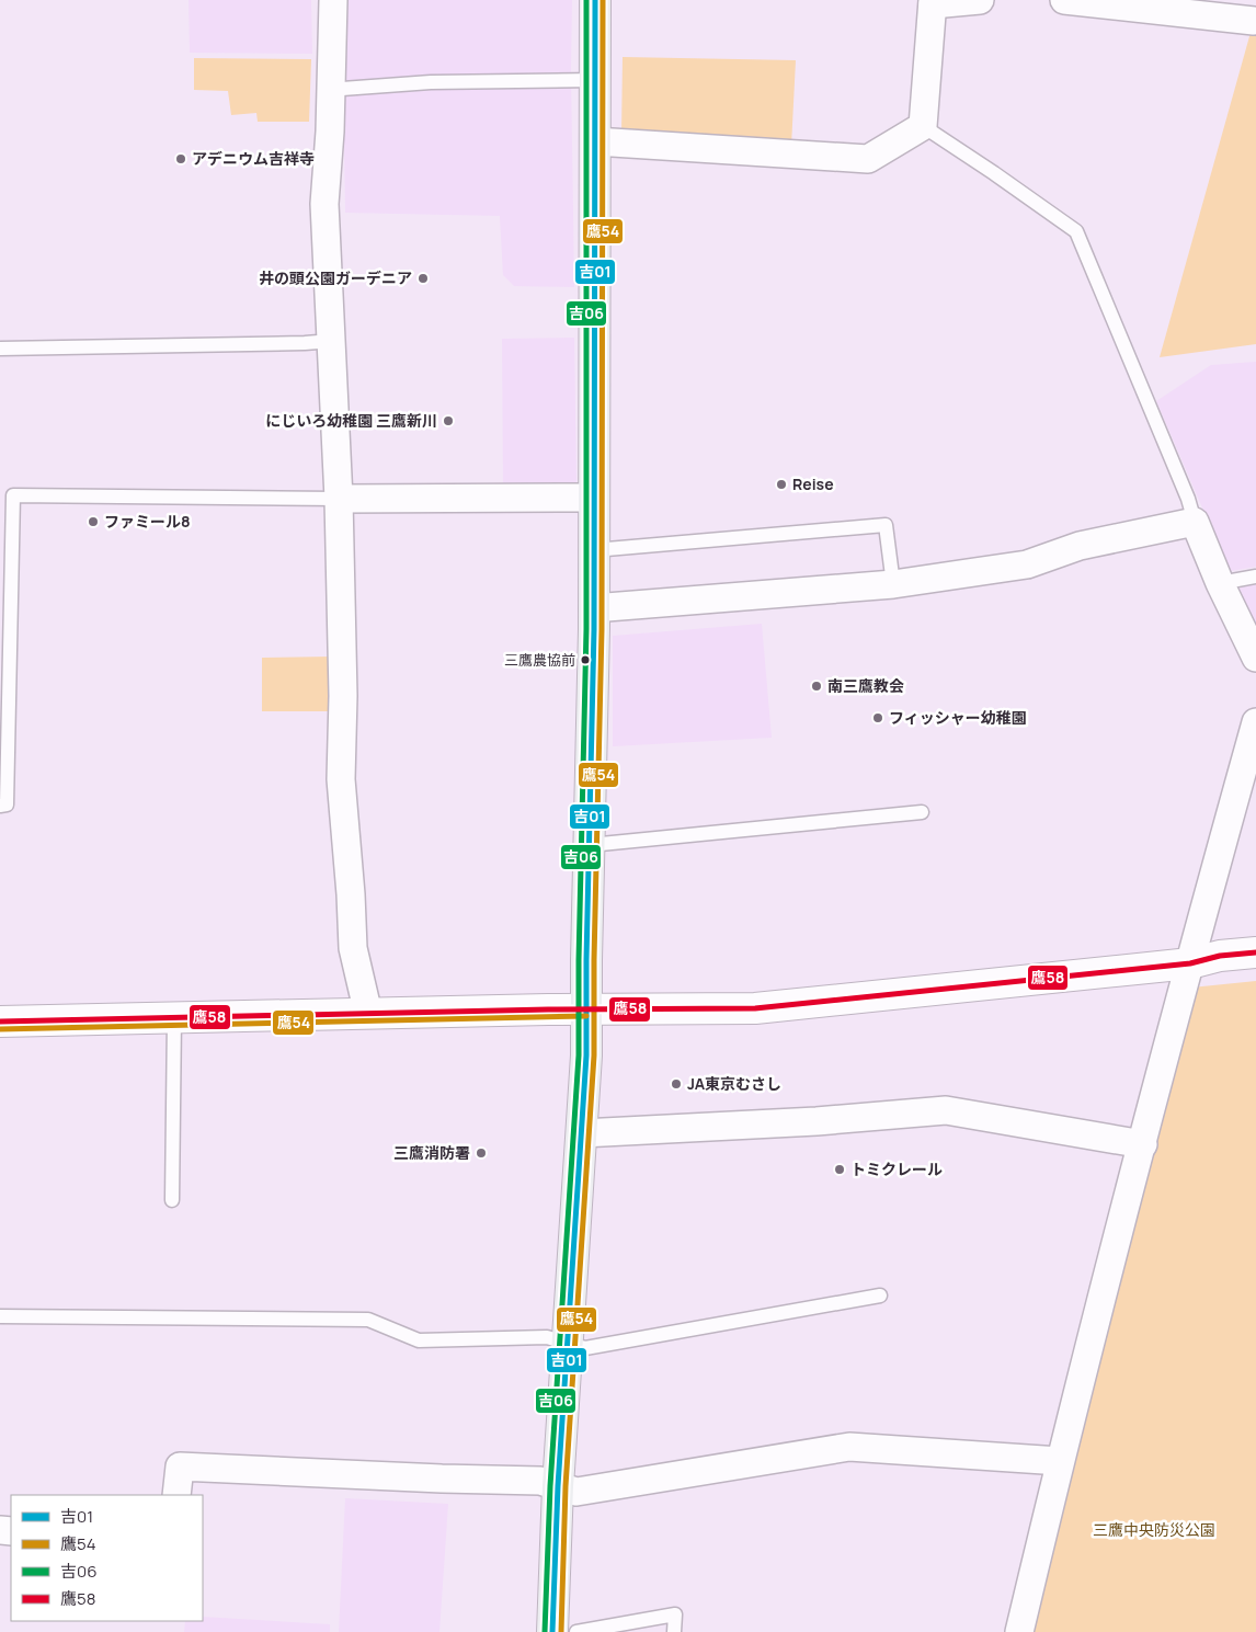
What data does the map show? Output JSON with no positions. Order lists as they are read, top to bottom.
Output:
{
  "parks": ["三鷹中央防災公園"],
  "places": [
    "アデニウム吉祥寺",
    "井の頭公園ガーデニア",
    "にじいろ幼稚園 三鷹新川",
    "Reise",
    "ファミール8",
    "三鷹農協前",
    "南三鷹教会",
    "フィッシャー幼稚園",
    "JA東京むさし",
    "三鷹消防署",
    "トミクレール"
  ],
  "lines": [
    "transit line 吉01",
    "transit line 鷹54",
    "transit line 吉06",
    "transit line 鷹58"
  ],
  "legend": [
    "吉01",
    "鷹54",
    "吉06",
    "鷹58"
  ]
}
